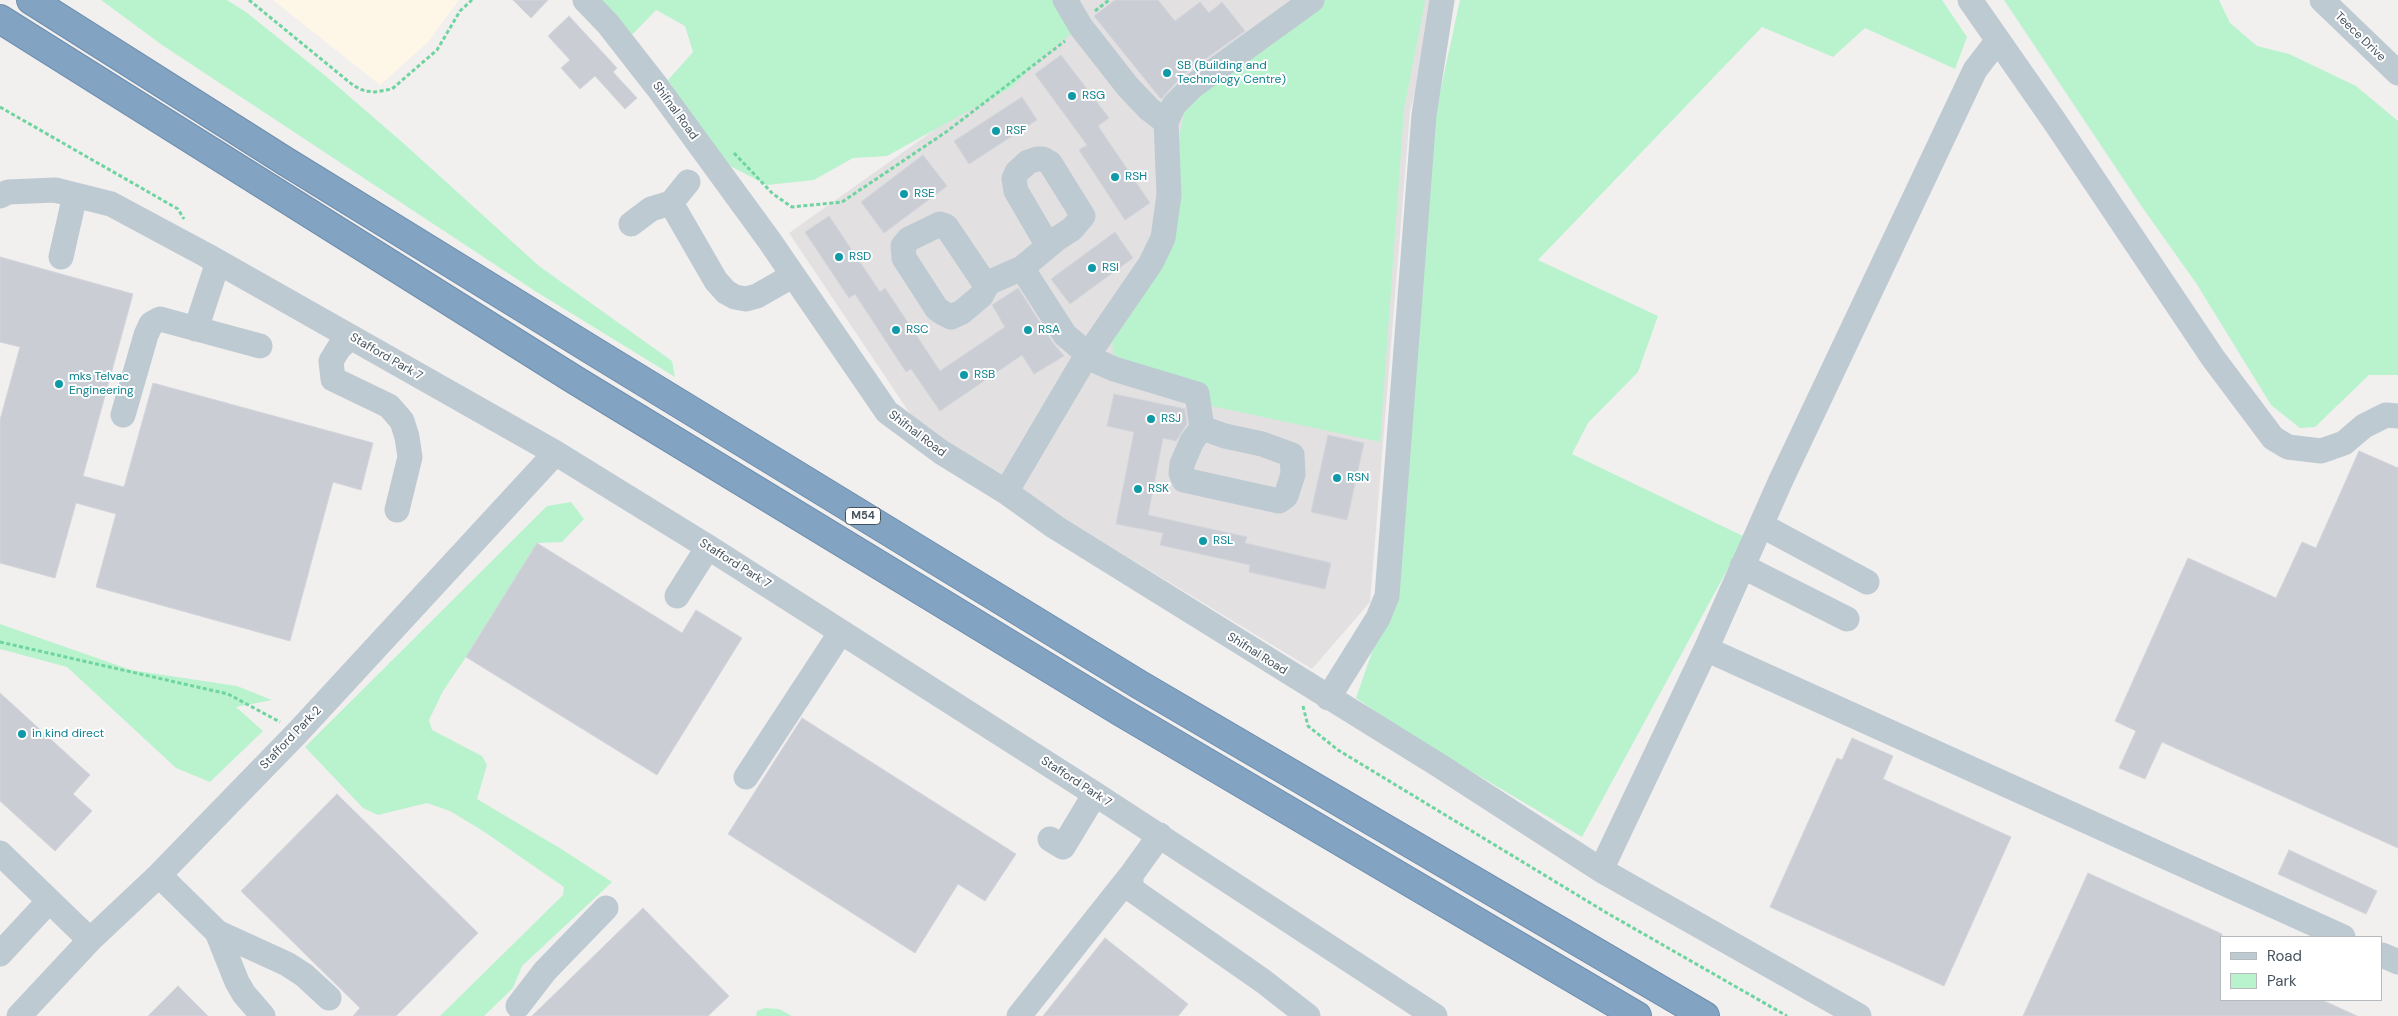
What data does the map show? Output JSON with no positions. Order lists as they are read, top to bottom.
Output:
{
  "streets": {
    "highway": ["M54"],
    "street": [
      "Teece Drive",
      "Shifnal Road",
      "Stafford Park 7",
      "Stafford Park 2"
    ]
  },
  "crossings": [
    ["Stafford Park 7", "Stafford Park 2"]
  ],
  "places": [
    "SB (Building and Technology Centre)",
    "RSG",
    "RSF",
    "RSH",
    "RSE",
    "RSD",
    "RSI",
    "RSC",
    "RSA",
    "RSB",
    "mks Telvac Engineering",
    "RSJ",
    "RSN",
    "RSK",
    "RSL",
    "in kind direct"
  ],
  "legend": ["Road", "Park"]
}
